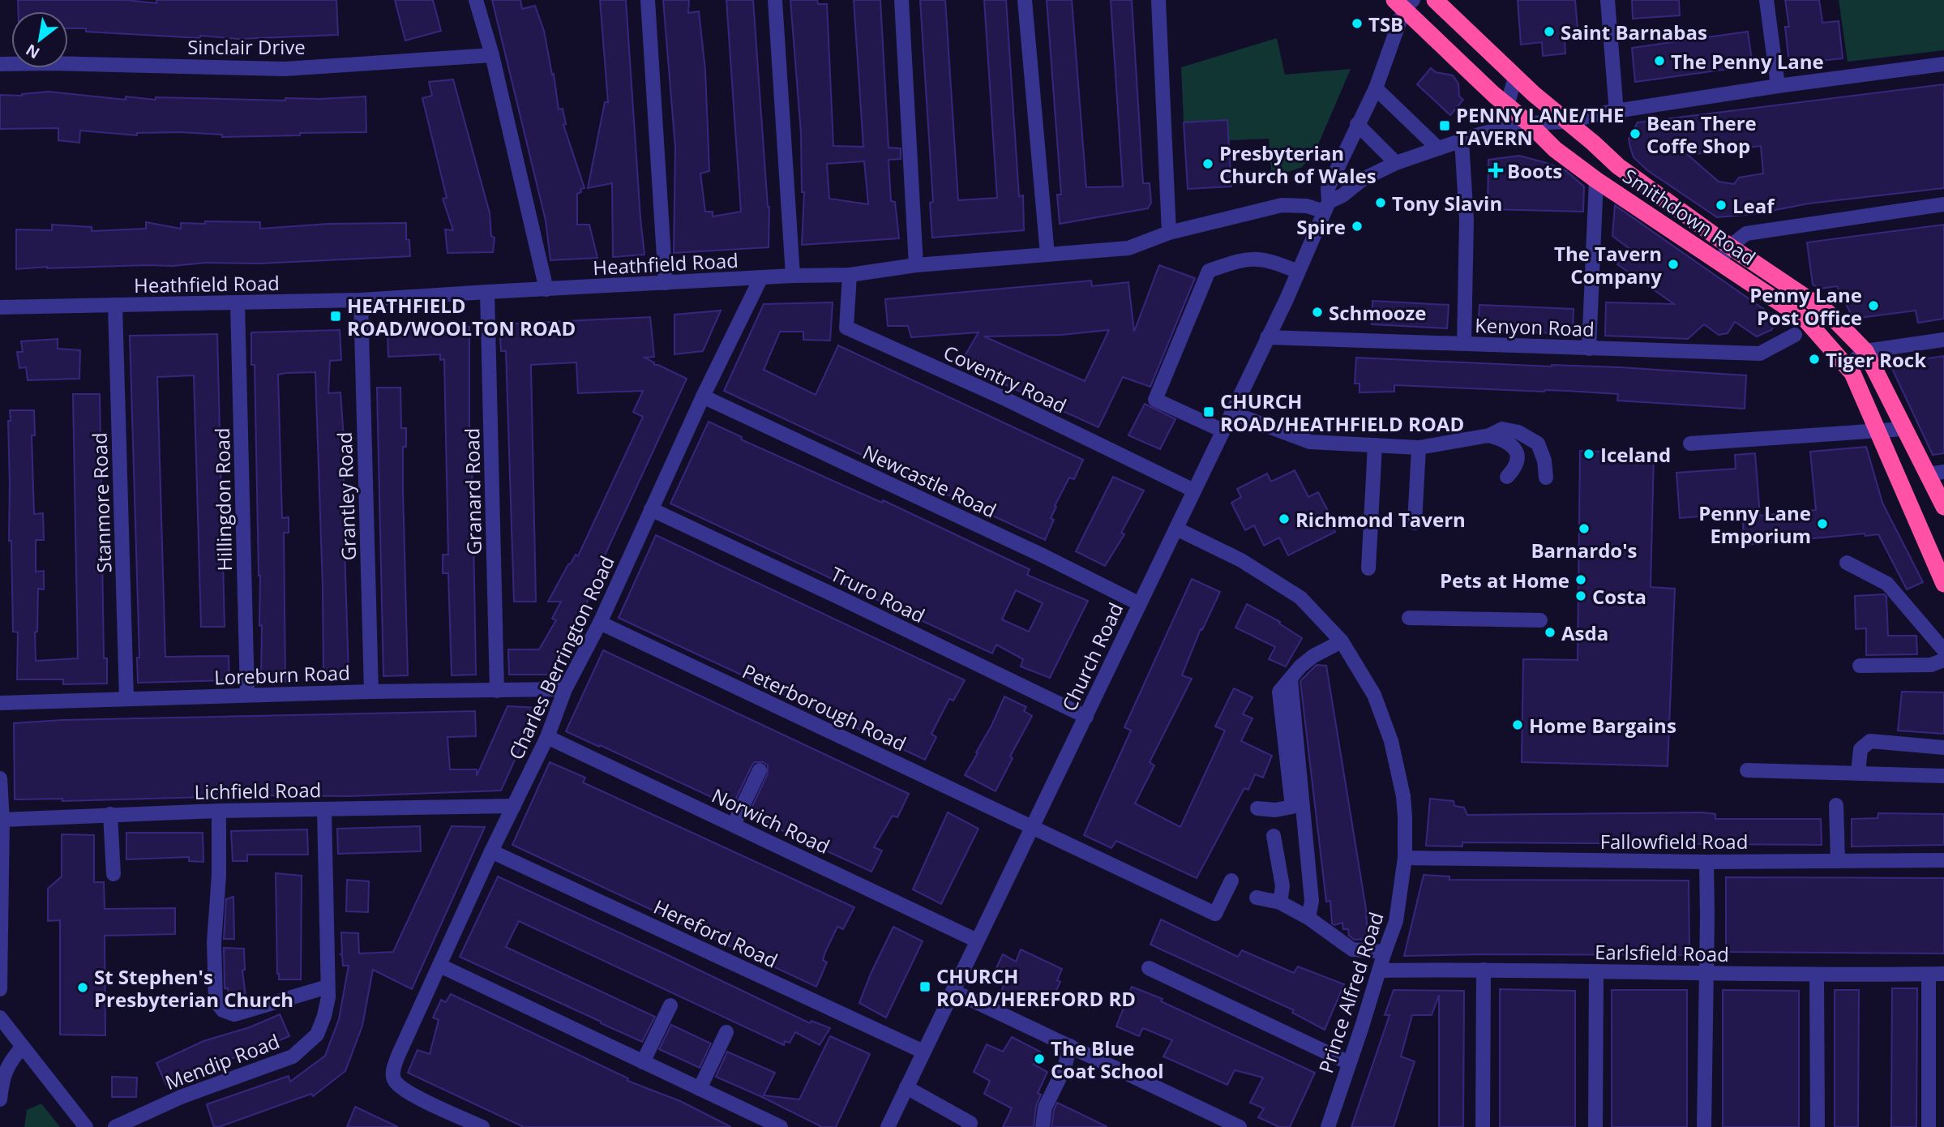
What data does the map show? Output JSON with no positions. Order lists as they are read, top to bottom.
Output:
{
  "streets": {
    "highway": ["Smithdown Road"],
    "street": [
      "Sinclair Drive",
      "Heathfield Road",
      "Kenyon Road",
      "Coventry Road",
      "Newcastle Road",
      "Granard Road",
      "Grantley Road",
      "Hillingdon Road",
      "Stanmore Road",
      "Truro Road",
      "Church Road",
      "Charles Berrington Road",
      "Loreburn Road",
      "Peterborough Road",
      "Lichfield Road",
      "Norwich Road",
      "Fallowfield Road",
      "Hereford Road",
      "Earlsfield Road",
      "Prince Alfred Road",
      "Mendip Road"
    ]
  },
  "crossings": [
    ["Smithdown Road", "Church Road"],
    ["Heathfield Road", "Coventry Road"],
    ["Heathfield Road", "Granard Road"],
    ["Heathfield Road", "Grantley Road"],
    ["Heathfield Road", "Hillingdon Road"],
    ["Heathfield Road", "Stanmore Road"],
    ["Heathfield Road", "Church Road"],
    ["Heathfield Road", "Charles Berrington Road"],
    ["Kenyon Road", "Church Road"],
    ["Coventry Road", "Church Road"],
    ["Newcastle Road", "Church Road"],
    ["Newcastle Road", "Charles Berrington Road"],
    ["Granard Road", "Loreburn Road"],
    ["Grantley Road", "Loreburn Road"],
    ["Hillingdon Road", "Loreburn Road"],
    ["Stanmore Road", "Loreburn Road"],
    ["Truro Road", "Church Road"],
    ["Truro Road", "Charles Berrington Road"],
    ["Church Road", "Peterborough Road"],
    ["Church Road", "Norwich Road"],
    ["Church Road", "Hereford Road"],
    ["Church Road", "Prince Alfred Road"],
    ["Charles Berrington Road", "Loreburn Road"],
    ["Charles Berrington Road", "Peterborough Road"],
    ["Charles Berrington Road", "Lichfield Road"],
    ["Charles Berrington Road", "Norwich Road"],
    ["Charles Berrington Road", "Hereford Road"],
    ["Lichfield Road", "Mendip Road"],
    ["Fallowfield Road", "Prince Alfred Road"],
    ["Earlsfield Road", "Prince Alfred Road"]
  ],
  "places": {
    "other": [
      "TSB",
      "Saint Barnabas",
      "The Penny Lane",
      "Bean There Coffe Shop",
      "Presbyterian Church of Wales",
      "Tony Slavin",
      "Leaf",
      "Spire",
      "The Tavern Company",
      "Penny Lane Post Office",
      "Schmooze",
      "Tiger Rock",
      "Iceland",
      "Richmond Tavern",
      "Penny Lane Emporium",
      "Barnardo's",
      "Pets at Home",
      "Costa",
      "Asda",
      "Home Bargains",
      "St Stephen's Presbyterian Church",
      "The Blue Coat School"
    ],
    "transit": [
      "PENNY LANE/THE TAVERN",
      "HEATHFIELD ROAD/WOOLTON ROAD",
      "CHURCH ROAD/HEATHFIELD ROAD",
      "CHURCH ROAD/HEREFORD RD"
    ],
    "health": ["Boots"]
  },
  "north": "bottom left"
}
